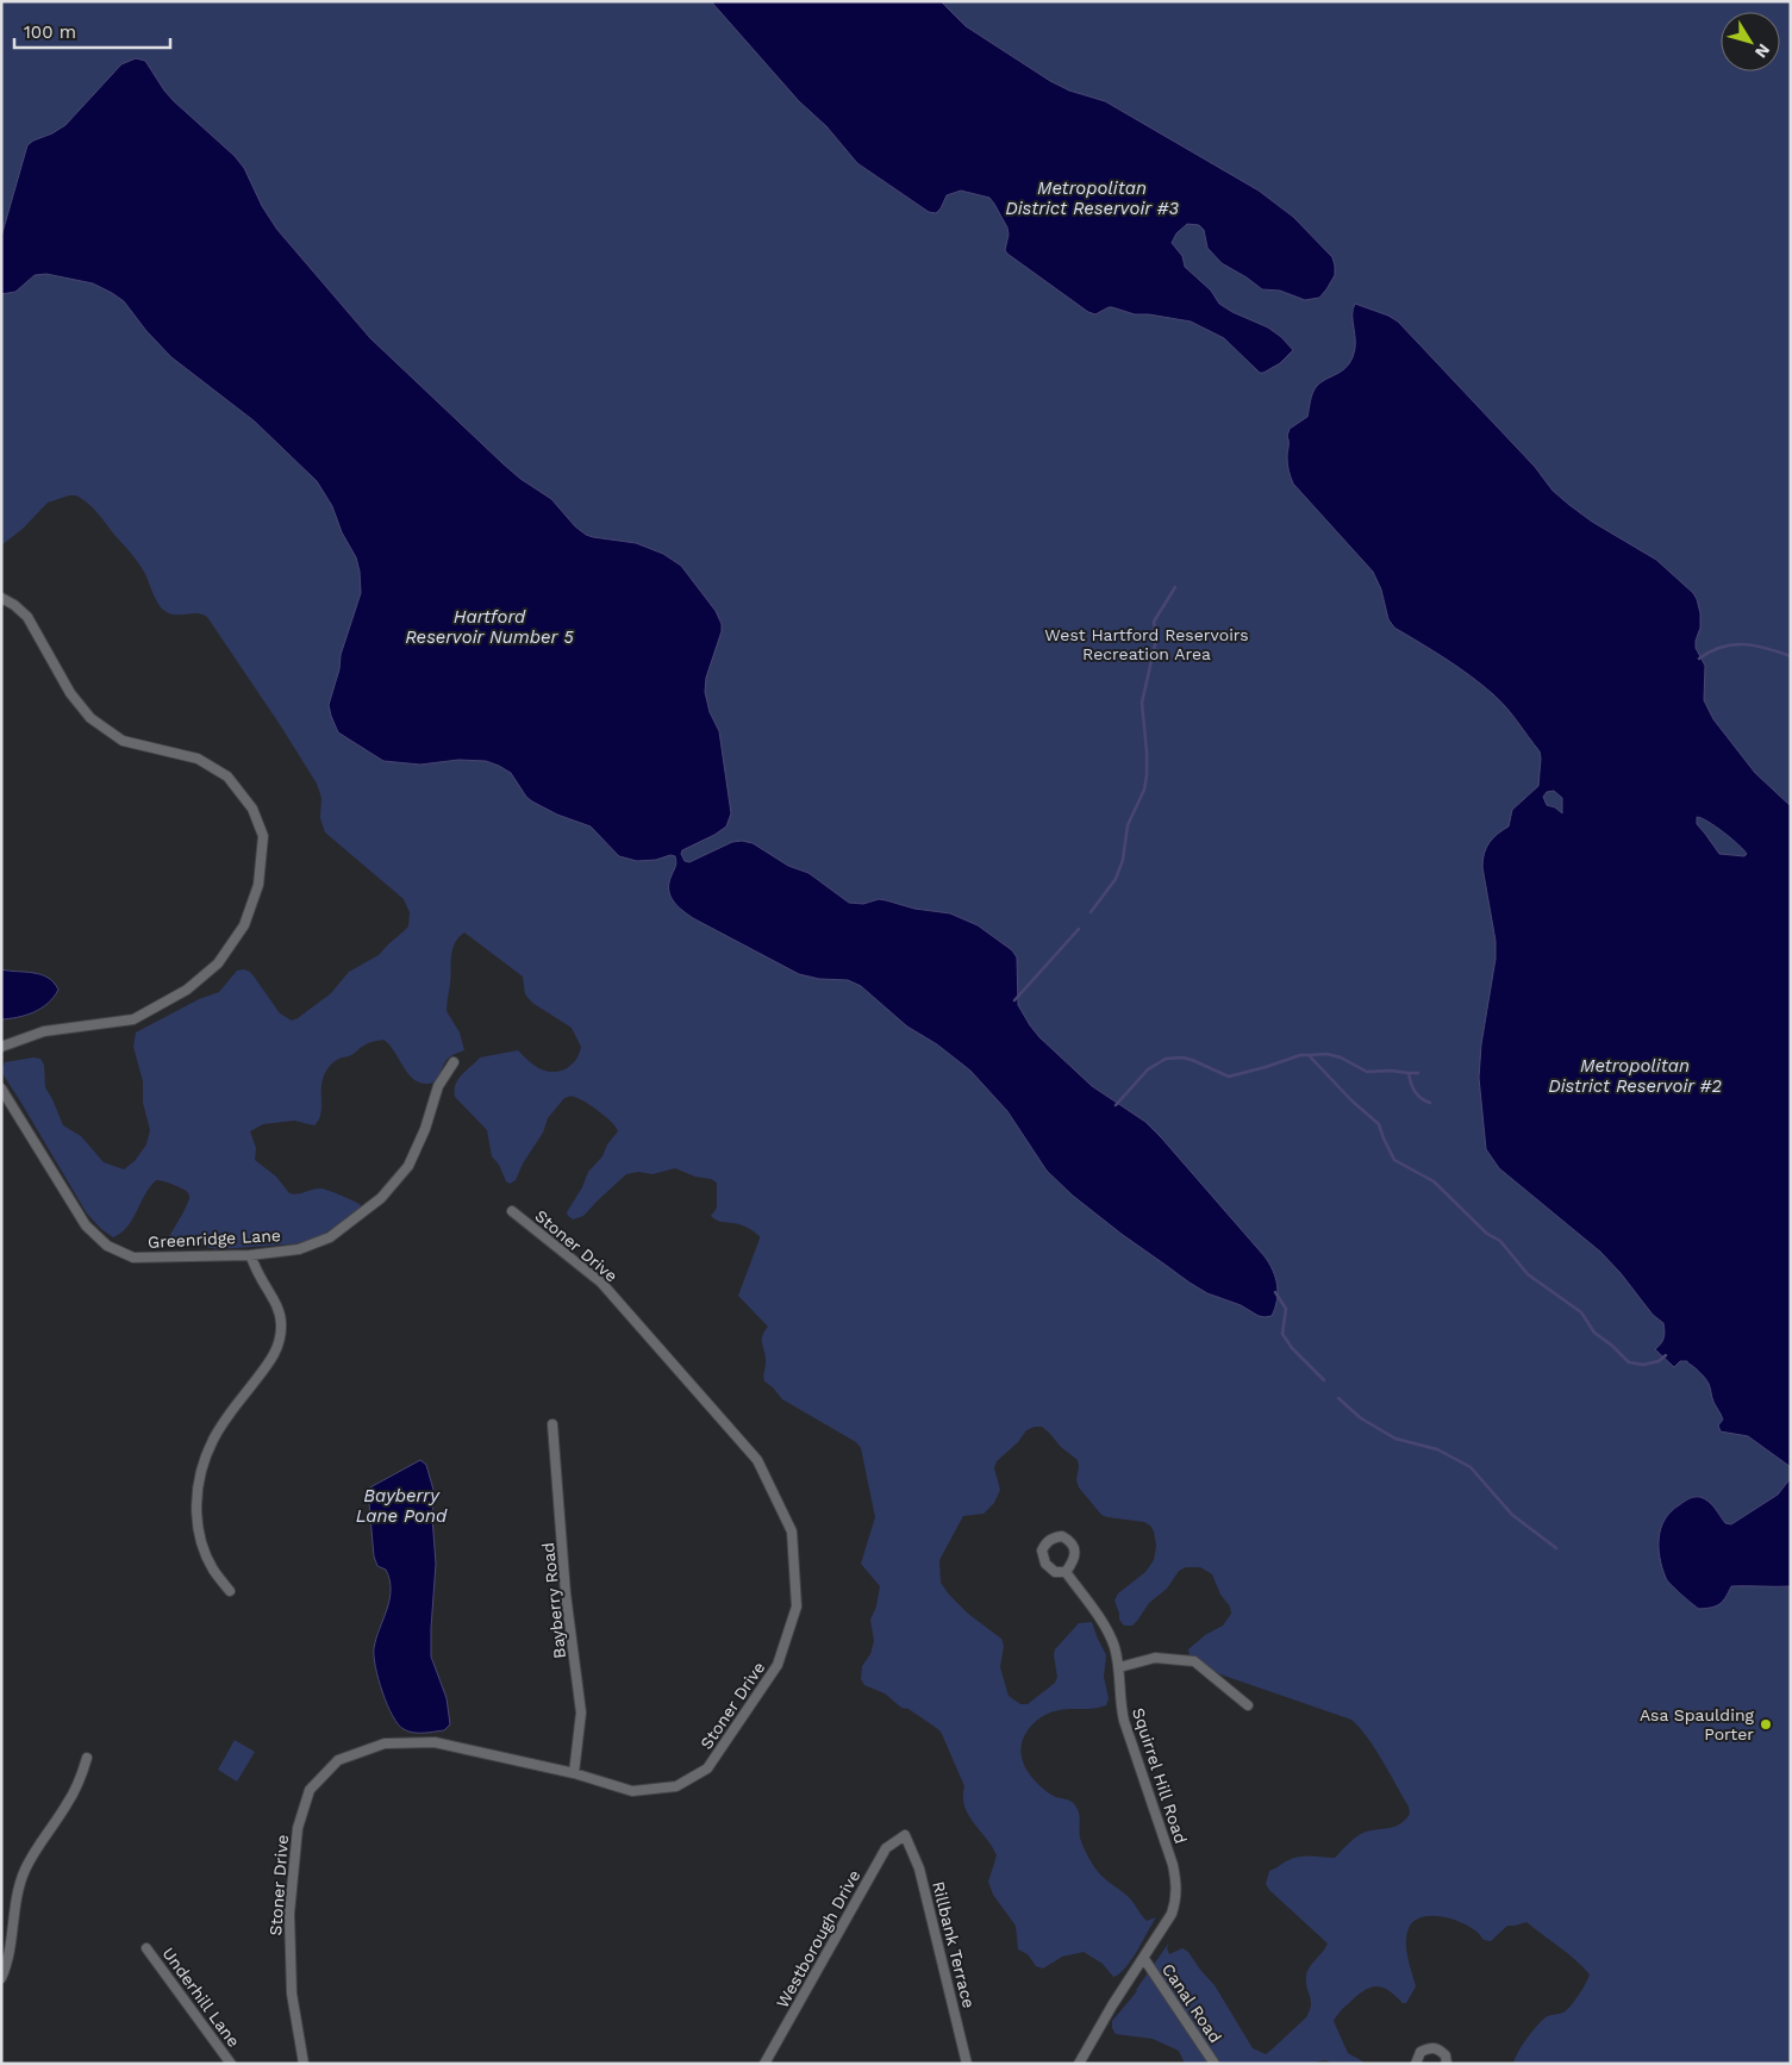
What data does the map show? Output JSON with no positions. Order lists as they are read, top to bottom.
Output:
{
  "streets": {
    "street": [
      "Greenridge Lane",
      "Stoner Drive",
      "Bayberry Road",
      "Squirrel Hill Road",
      "Westborough Drive",
      "Rillbank Terrace",
      "Underhill Lane",
      "Canal Road"
    ]
  },
  "crossings": [
    ["Stoner Drive", "Bayberry Road"],
    ["Squirrel Hill Road", "Canal Road"],
    ["Westborough Drive", "Rillbank Terrace"]
  ],
  "water": [
    "Metropolitan District Reservoir #3",
    "Hartford Reservoir Number 5",
    "Metropolitan District Reservoir #2",
    "Bayberry Lane Pond"
  ],
  "parks": ["West Hartford Reservoirs Recreation Area"],
  "places": ["Asa Spaulding Porter"],
  "scale_bar": "100 m",
  "north": "bottom right"
}
